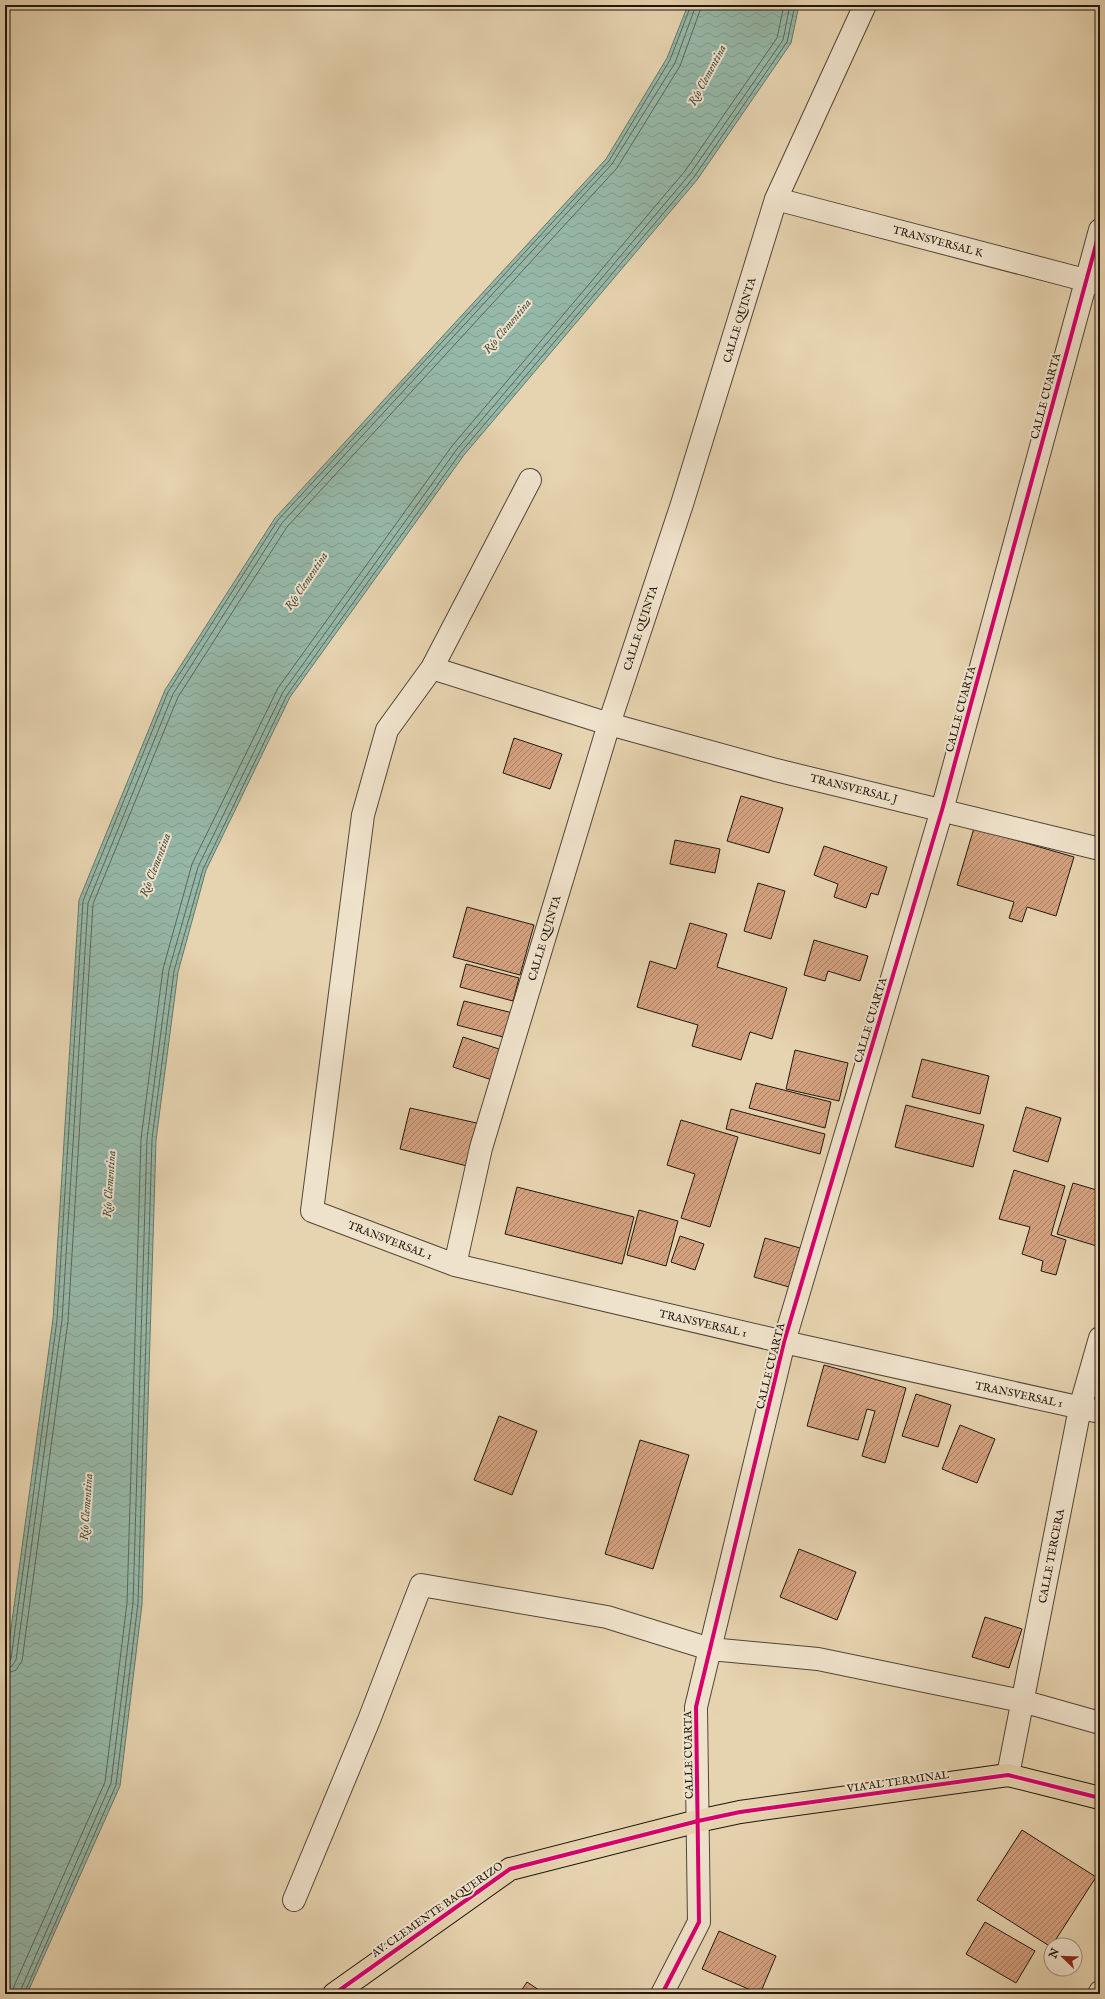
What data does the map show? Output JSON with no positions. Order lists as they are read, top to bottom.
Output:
{
  "streets": {
    "highway": ["VIA AL TERMINAL", "AV. CLEMENTE BAQUERIZO"],
    "street": [
      "TRANSVERSAL K",
      "CALLE QUINTA",
      "CALLE CUARTA",
      "TRANSVERSAL J",
      "TRANSVERSAL 1",
      "CALLE TERCERA"
    ]
  },
  "crossings": [
    ["TRANSVERSAL K", "CALLE QUINTA"],
    ["TRANSVERSAL K", "CALLE CUARTA"],
    ["CALLE QUINTA", "TRANSVERSAL J"],
    ["CALLE QUINTA", "TRANSVERSAL 1"],
    ["CALLE CUARTA", "TRANSVERSAL J"],
    ["CALLE CUARTA", "TRANSVERSAL 1"],
    ["CALLE CUARTA", "VIA AL TERMINAL"],
    ["CALLE CUARTA", "AV. CLEMENTE BAQUERIZO"],
    ["TRANSVERSAL J", "TRANSVERSAL 1"],
    ["TRANSVERSAL 1", "CALLE TERCERA"],
    ["CALLE TERCERA", "VIA AL TERMINAL"],
    ["VIA AL TERMINAL", "AV. CLEMENTE BAQUERIZO"]
  ],
  "water": ["Río Clementina"],
  "north": "top left"
}
